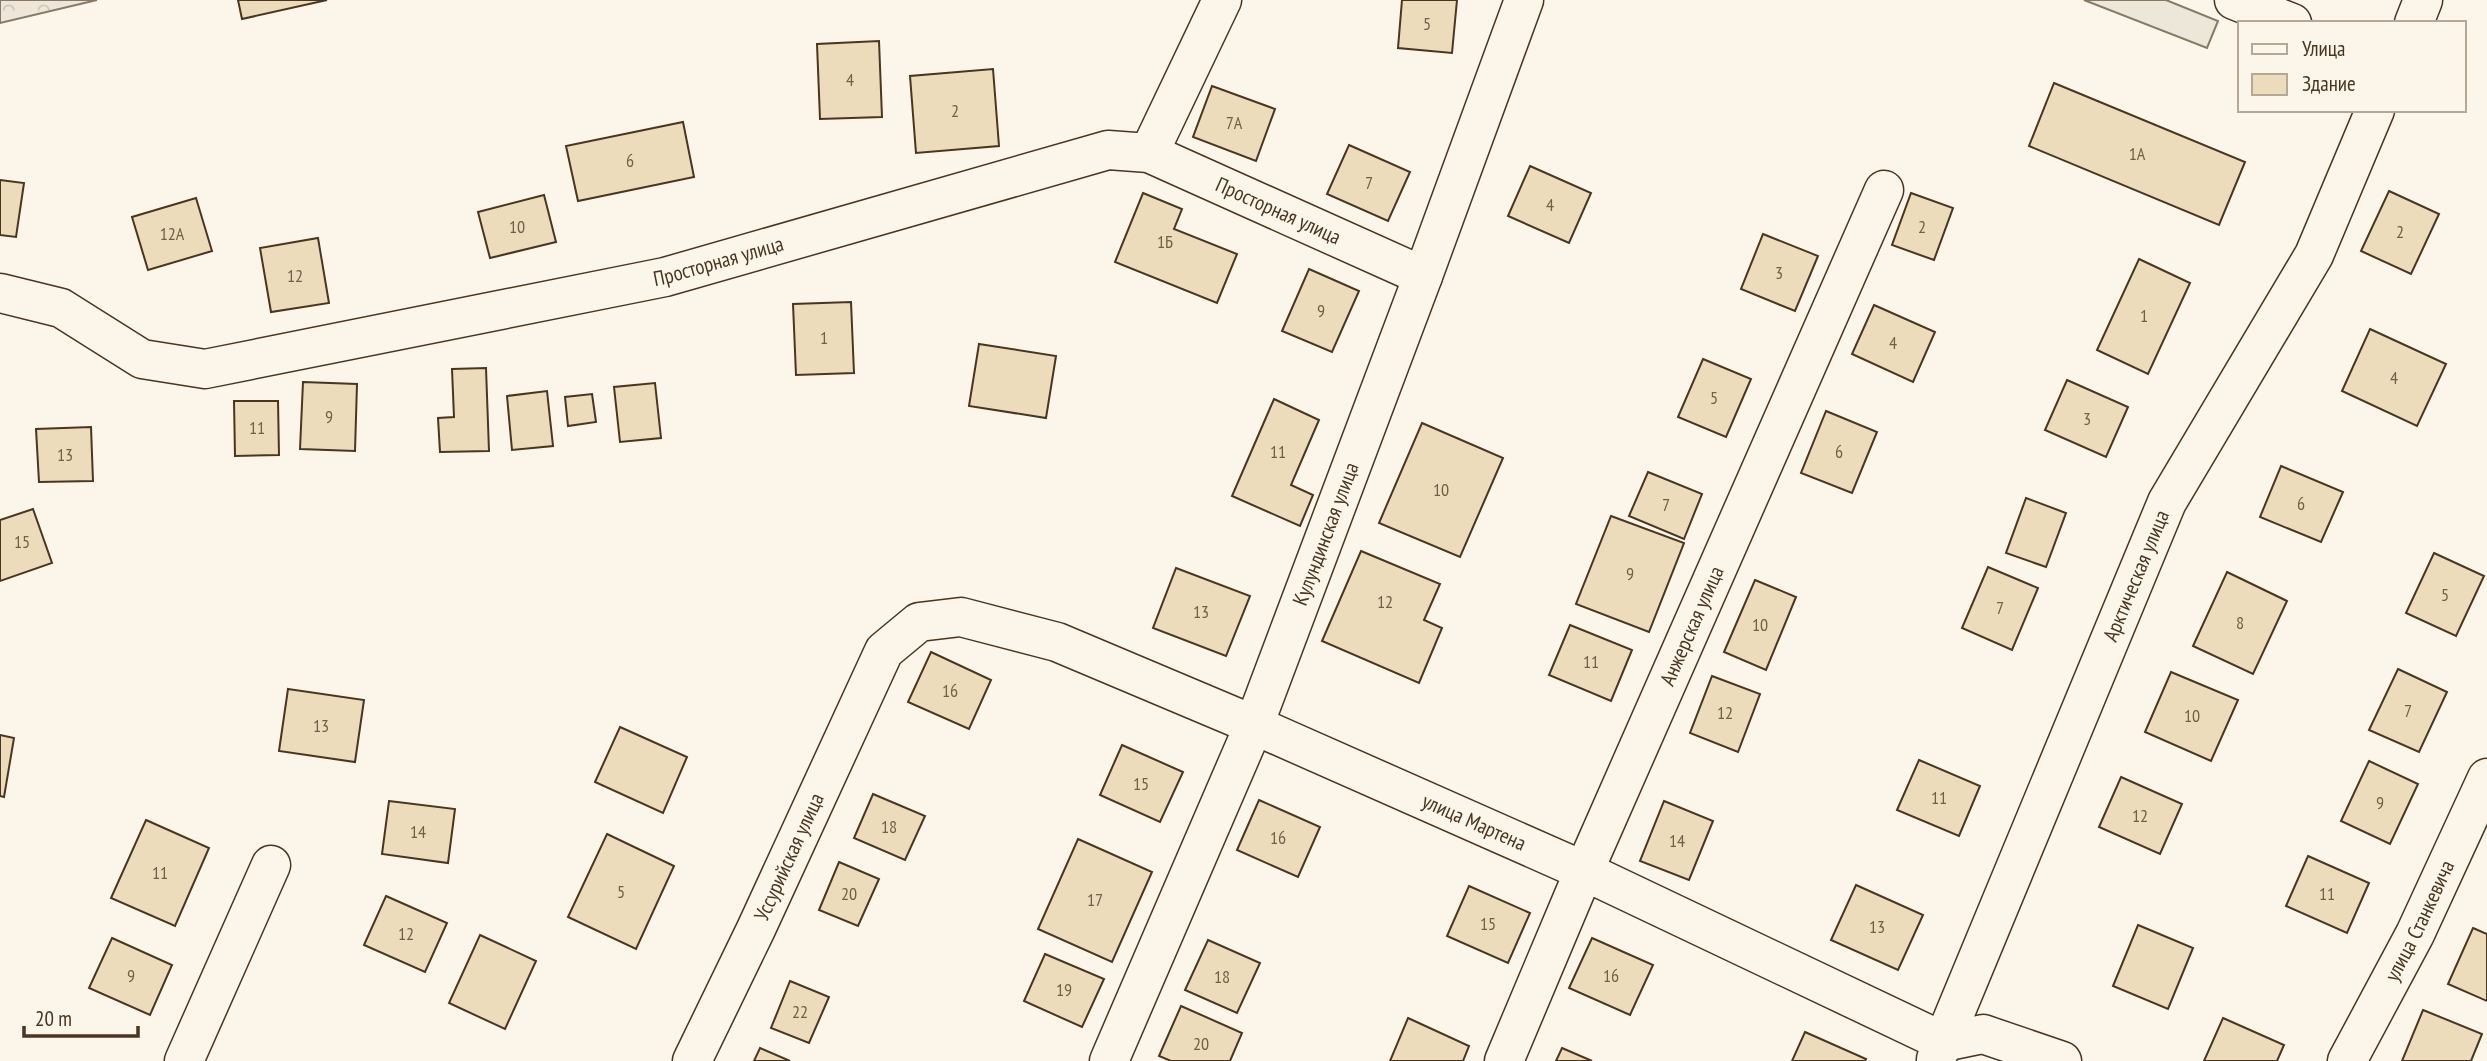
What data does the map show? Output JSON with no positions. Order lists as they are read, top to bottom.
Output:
{
  "streets": {
    "street": [
      "Просторная улица",
      "Кулундинская улица",
      "Арктическая улица",
      "Анжерская улица",
      "улица Мартена",
      "Уссурийская улица",
      "улица Станкевича"
    ]
  },
  "crossings": [
    ["Просторная улица", "Кулундинская улица"],
    ["Кулундинская улица", "улица Мартена"],
    ["Арктическая улица", "улица Мартена"],
    ["Анжерская улица", "улица Мартена"],
    ["улица Мартена", "Уссурийская улица"]
  ],
  "house_numbers": [
    "5",
    "4",
    "2",
    "7А",
    "1А",
    "6",
    "7",
    "4",
    "10",
    "2",
    "2",
    "12А",
    "1Б",
    "3",
    "12",
    "9",
    "1",
    "1",
    "4",
    "4",
    "5",
    "9",
    "3",
    "11",
    "11",
    "6",
    "13",
    "10",
    "6",
    "7",
    "15",
    "9",
    "5",
    "12",
    "7",
    "13",
    "8",
    "10",
    "11",
    "16",
    "7",
    "12",
    "10",
    "13",
    "15",
    "11",
    "9",
    "12",
    "18",
    "14",
    "16",
    "14",
    "11",
    "5",
    "20",
    "11",
    "17",
    "15",
    "13",
    "12",
    "9",
    "16",
    "18",
    "19",
    "22",
    "20"
  ],
  "legend": ["Улица", "Здание"],
  "scale_bar": "20 m"
}
